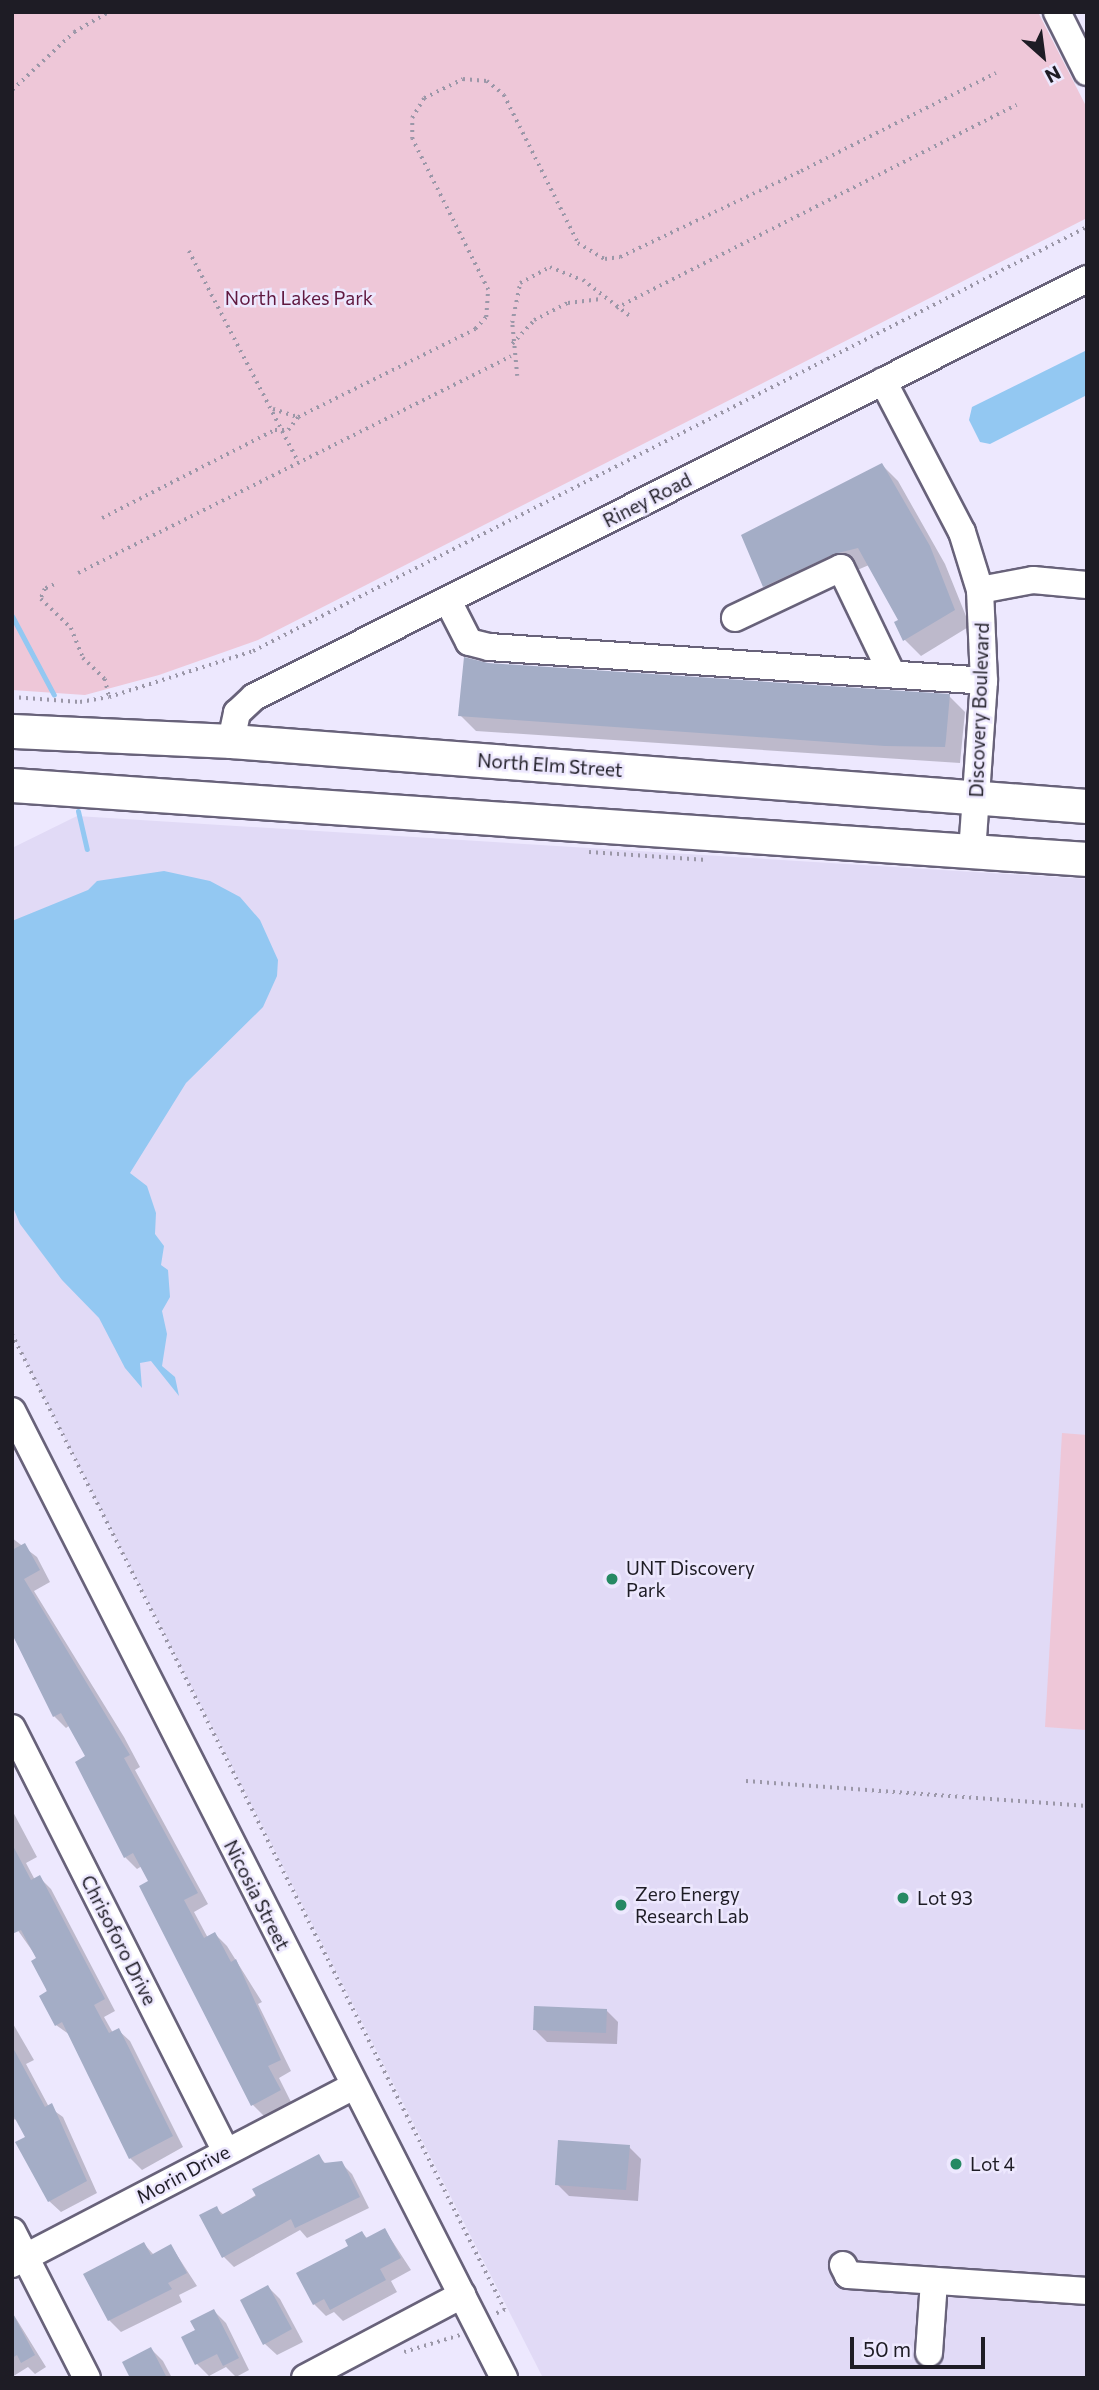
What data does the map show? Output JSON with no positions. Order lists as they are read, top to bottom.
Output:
{
  "streets": {
    "main road": ["North Elm Street"],
    "street": [
      "Riney Road",
      "Discovery Boulevard",
      "Nicosia Street",
      "Chrisoforo Drive",
      "Morin Drive"
    ]
  },
  "crossings": [
    ["Riney Road", "Discovery Boulevard"],
    ["Riney Road", "North Elm Street"],
    ["Discovery Boulevard", "North Elm Street"],
    ["Nicosia Street", "Morin Drive"],
    ["Chrisoforo Drive", "Morin Drive"]
  ],
  "parks": ["North Lakes Park"],
  "places": [
    "UNT Discovery Park",
    "Lot 93",
    "Zero Energy Research Lab",
    "Lot 4"
  ],
  "scale_bar": "50 m",
  "north": "bottom right"
}
